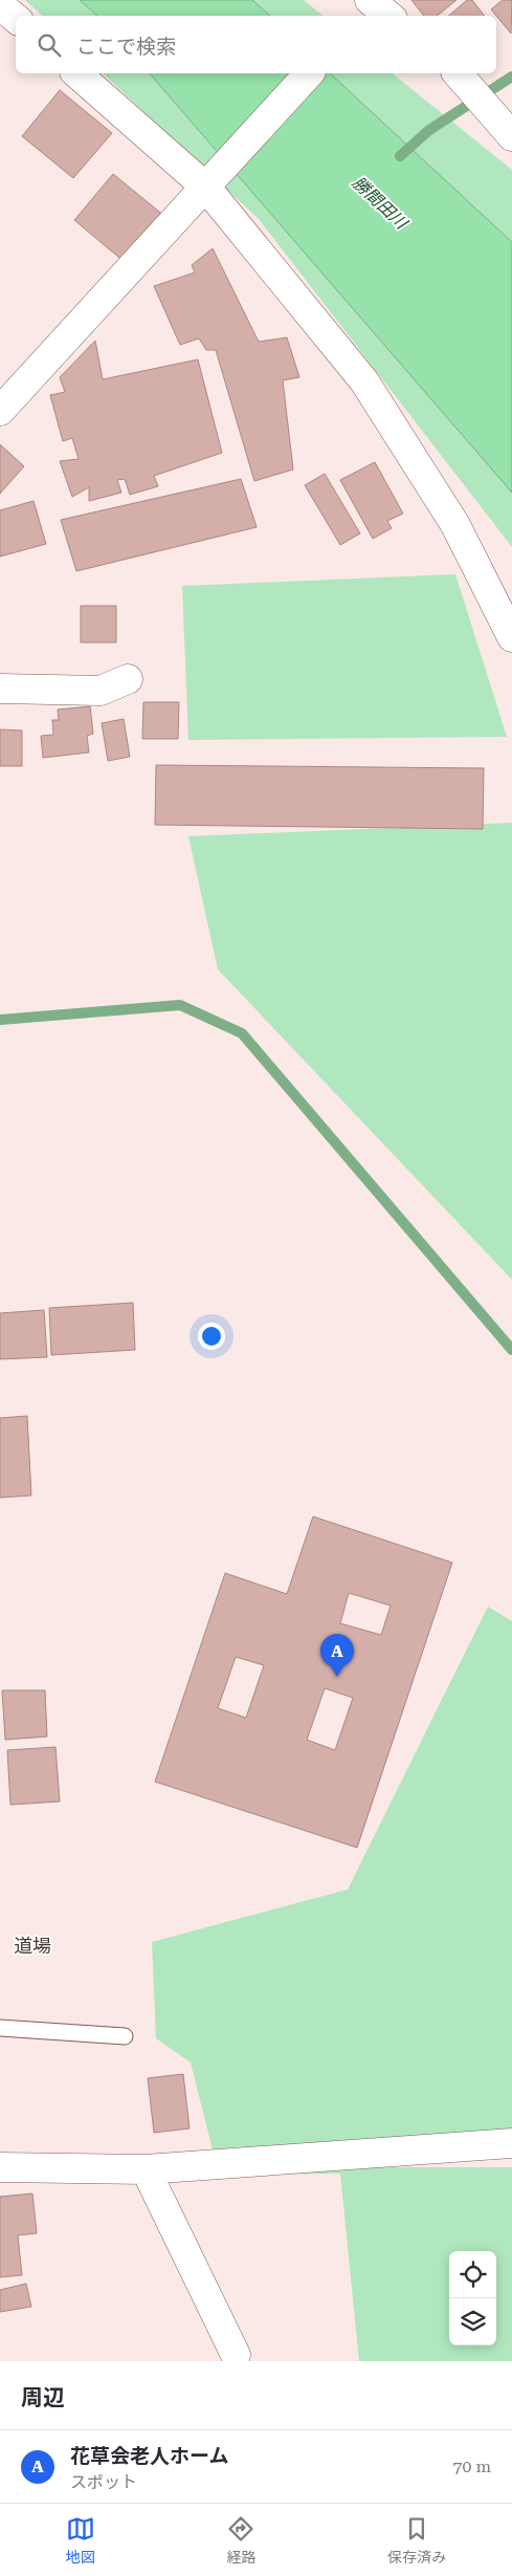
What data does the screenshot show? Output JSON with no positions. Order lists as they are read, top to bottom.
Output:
{
  "districts": ["道場"],
  "water": ["勝間田川"],
  "page": {
    "search": "ここで検索",
    "pins": "A",
    "heading": "周辺",
    "list": [
      {
        "mark": "A",
        "name": "花草会老人ホーム",
        "note": "スポット",
        "value": "70 m"
      }
    ],
    "nav": ["地図", "経路", "保存済み"]
  }
}
